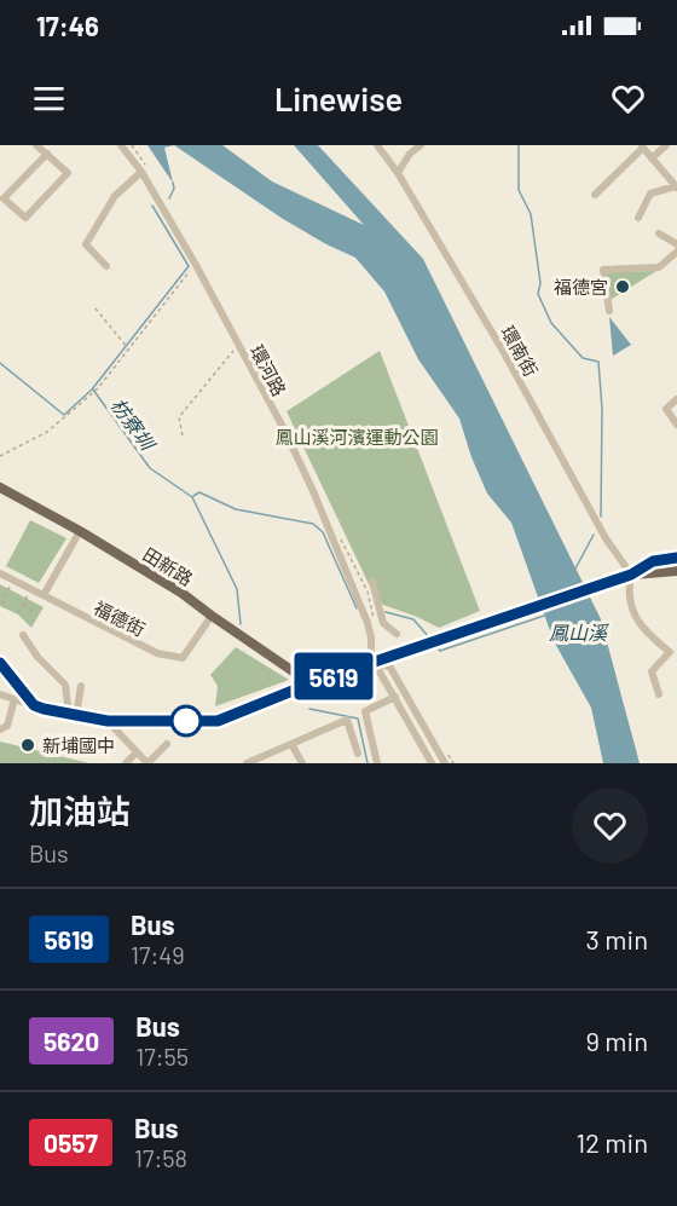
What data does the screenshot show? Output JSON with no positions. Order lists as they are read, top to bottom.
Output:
{
  "streets": {
    "main road": ["田新路"],
    "street": ["環南街", "環河路", "福德街"]
  },
  "crossings": [
    ["田新路", "福德街"]
  ],
  "water": ["枋寮圳", "鳳山溪"],
  "parks": ["鳳山溪河濱運動公園"],
  "places": ["福德宮", "新埔國中"],
  "lines": ["bus line 5619"],
  "page": {
    "status": "17:46",
    "header": "Linewise",
    "on_map": "5619",
    "heading": ["加油站", "Bus"],
    "list": [
      {
        "mark": "5619",
        "name": "Bus",
        "note": "17:49",
        "value": "3 min"
      },
      {
        "mark": "5620",
        "name": "Bus",
        "note": "17:55",
        "value": "9 min"
      },
      {
        "mark": "0557",
        "name": "Bus",
        "note": "17:58",
        "value": "12 min"
      }
    ]
  }
}
